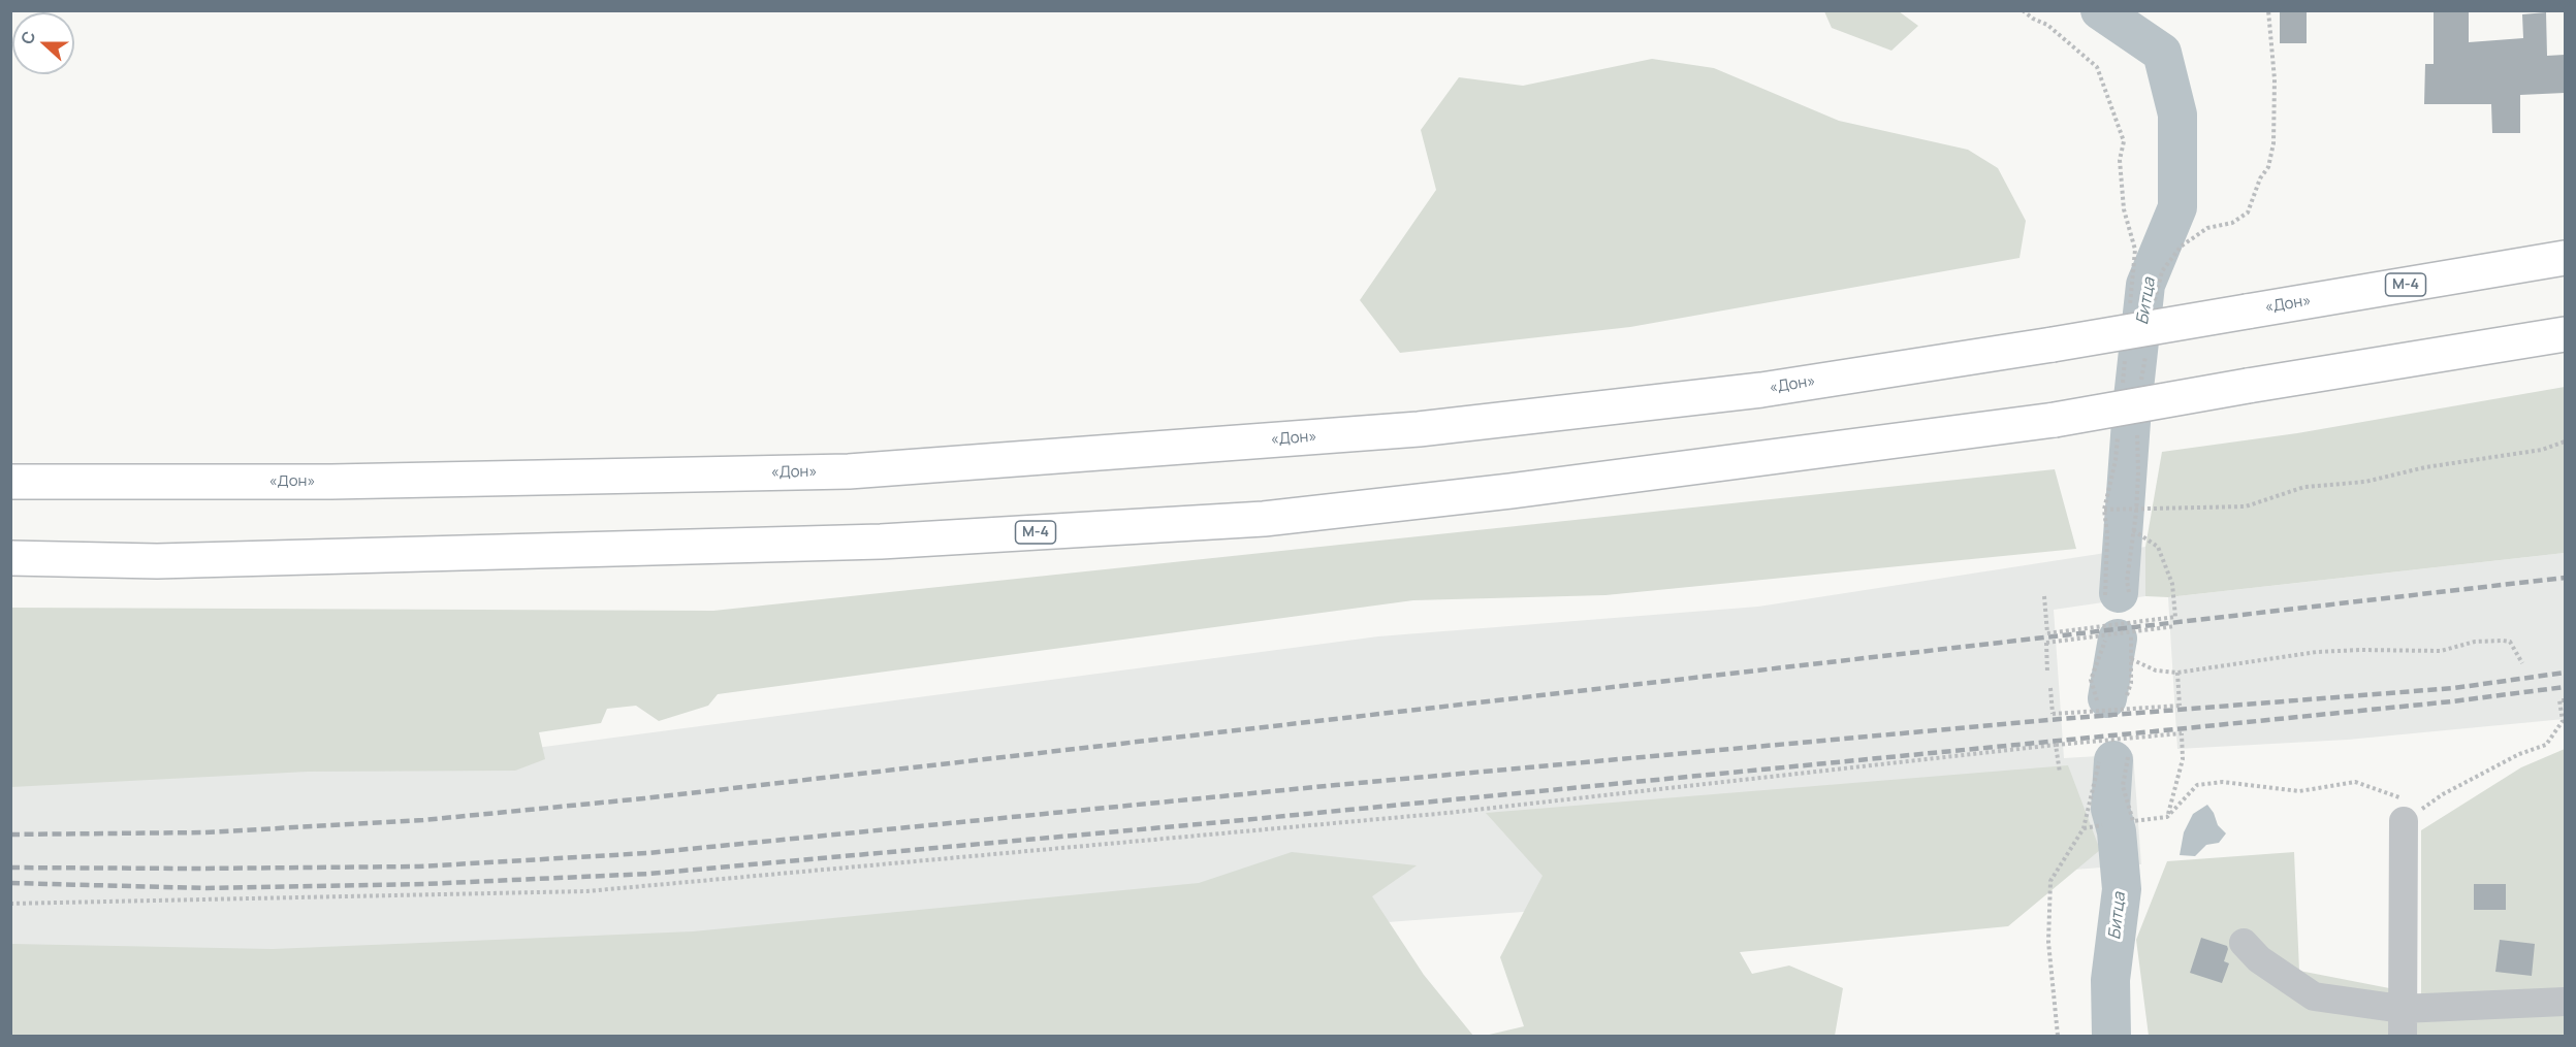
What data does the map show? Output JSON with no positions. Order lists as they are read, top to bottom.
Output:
{
  "streets": {
    "highway": ["М-4", "«Дон»"]
  },
  "water": ["Битца"],
  "north": "left"
}
